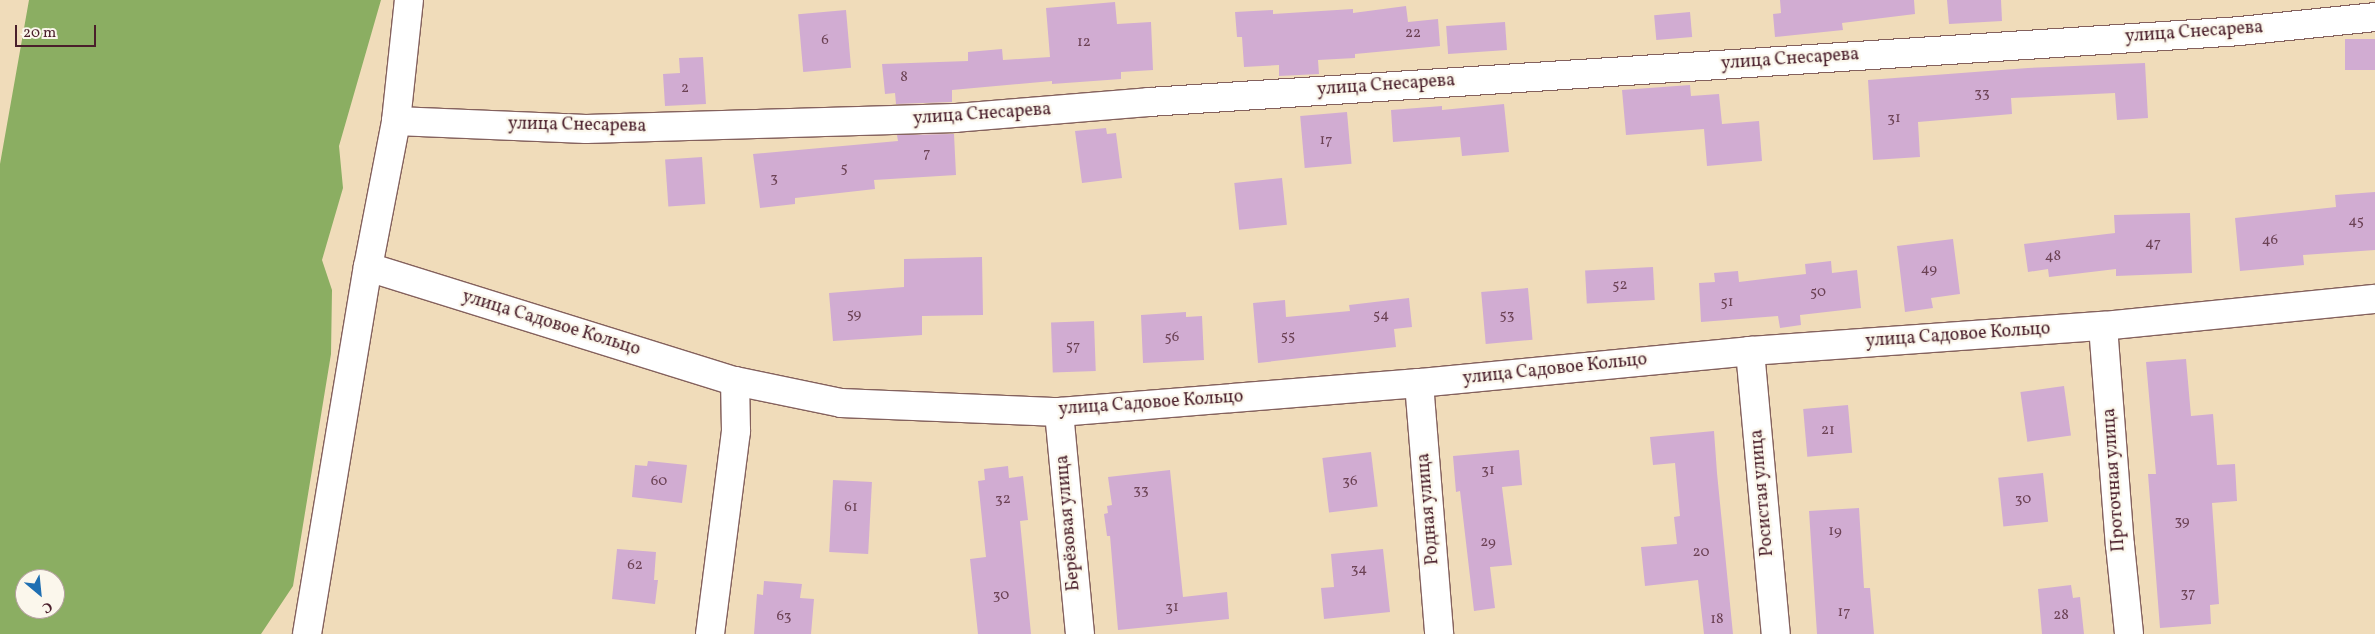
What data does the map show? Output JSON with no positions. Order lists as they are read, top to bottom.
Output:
{
  "streets": {
    "street": [
      "улица Снесарева",
      "улица Садовое Кольцо",
      "Проточная улица",
      "Росистая улица",
      "Родная улица",
      "Берёзовая улица"
    ]
  },
  "crossings": [
    ["улица Садовое Кольцо", "Проточная улица"],
    ["улица Садовое Кольцо", "Росистая улица"],
    ["улица Садовое Кольцо", "Родная улица"],
    ["улица Садовое Кольцо", "Берёзовая улица"]
  ],
  "house_numbers": [
    "22",
    "6",
    "12",
    "8",
    "2",
    "33",
    "31",
    "17",
    "7",
    "5",
    "3",
    "45",
    "46",
    "47",
    "48",
    "49",
    "52",
    "50",
    "51",
    "59",
    "54",
    "53",
    "55",
    "56",
    "57",
    "21",
    "31",
    "60",
    "36",
    "33",
    "32",
    "30",
    "61",
    "39",
    "19",
    "29",
    "20",
    "62",
    "34",
    "37",
    "30",
    "31",
    "17",
    "28",
    "63",
    "18"
  ],
  "scale_bar": "20 m",
  "north": "bottom right"
}
